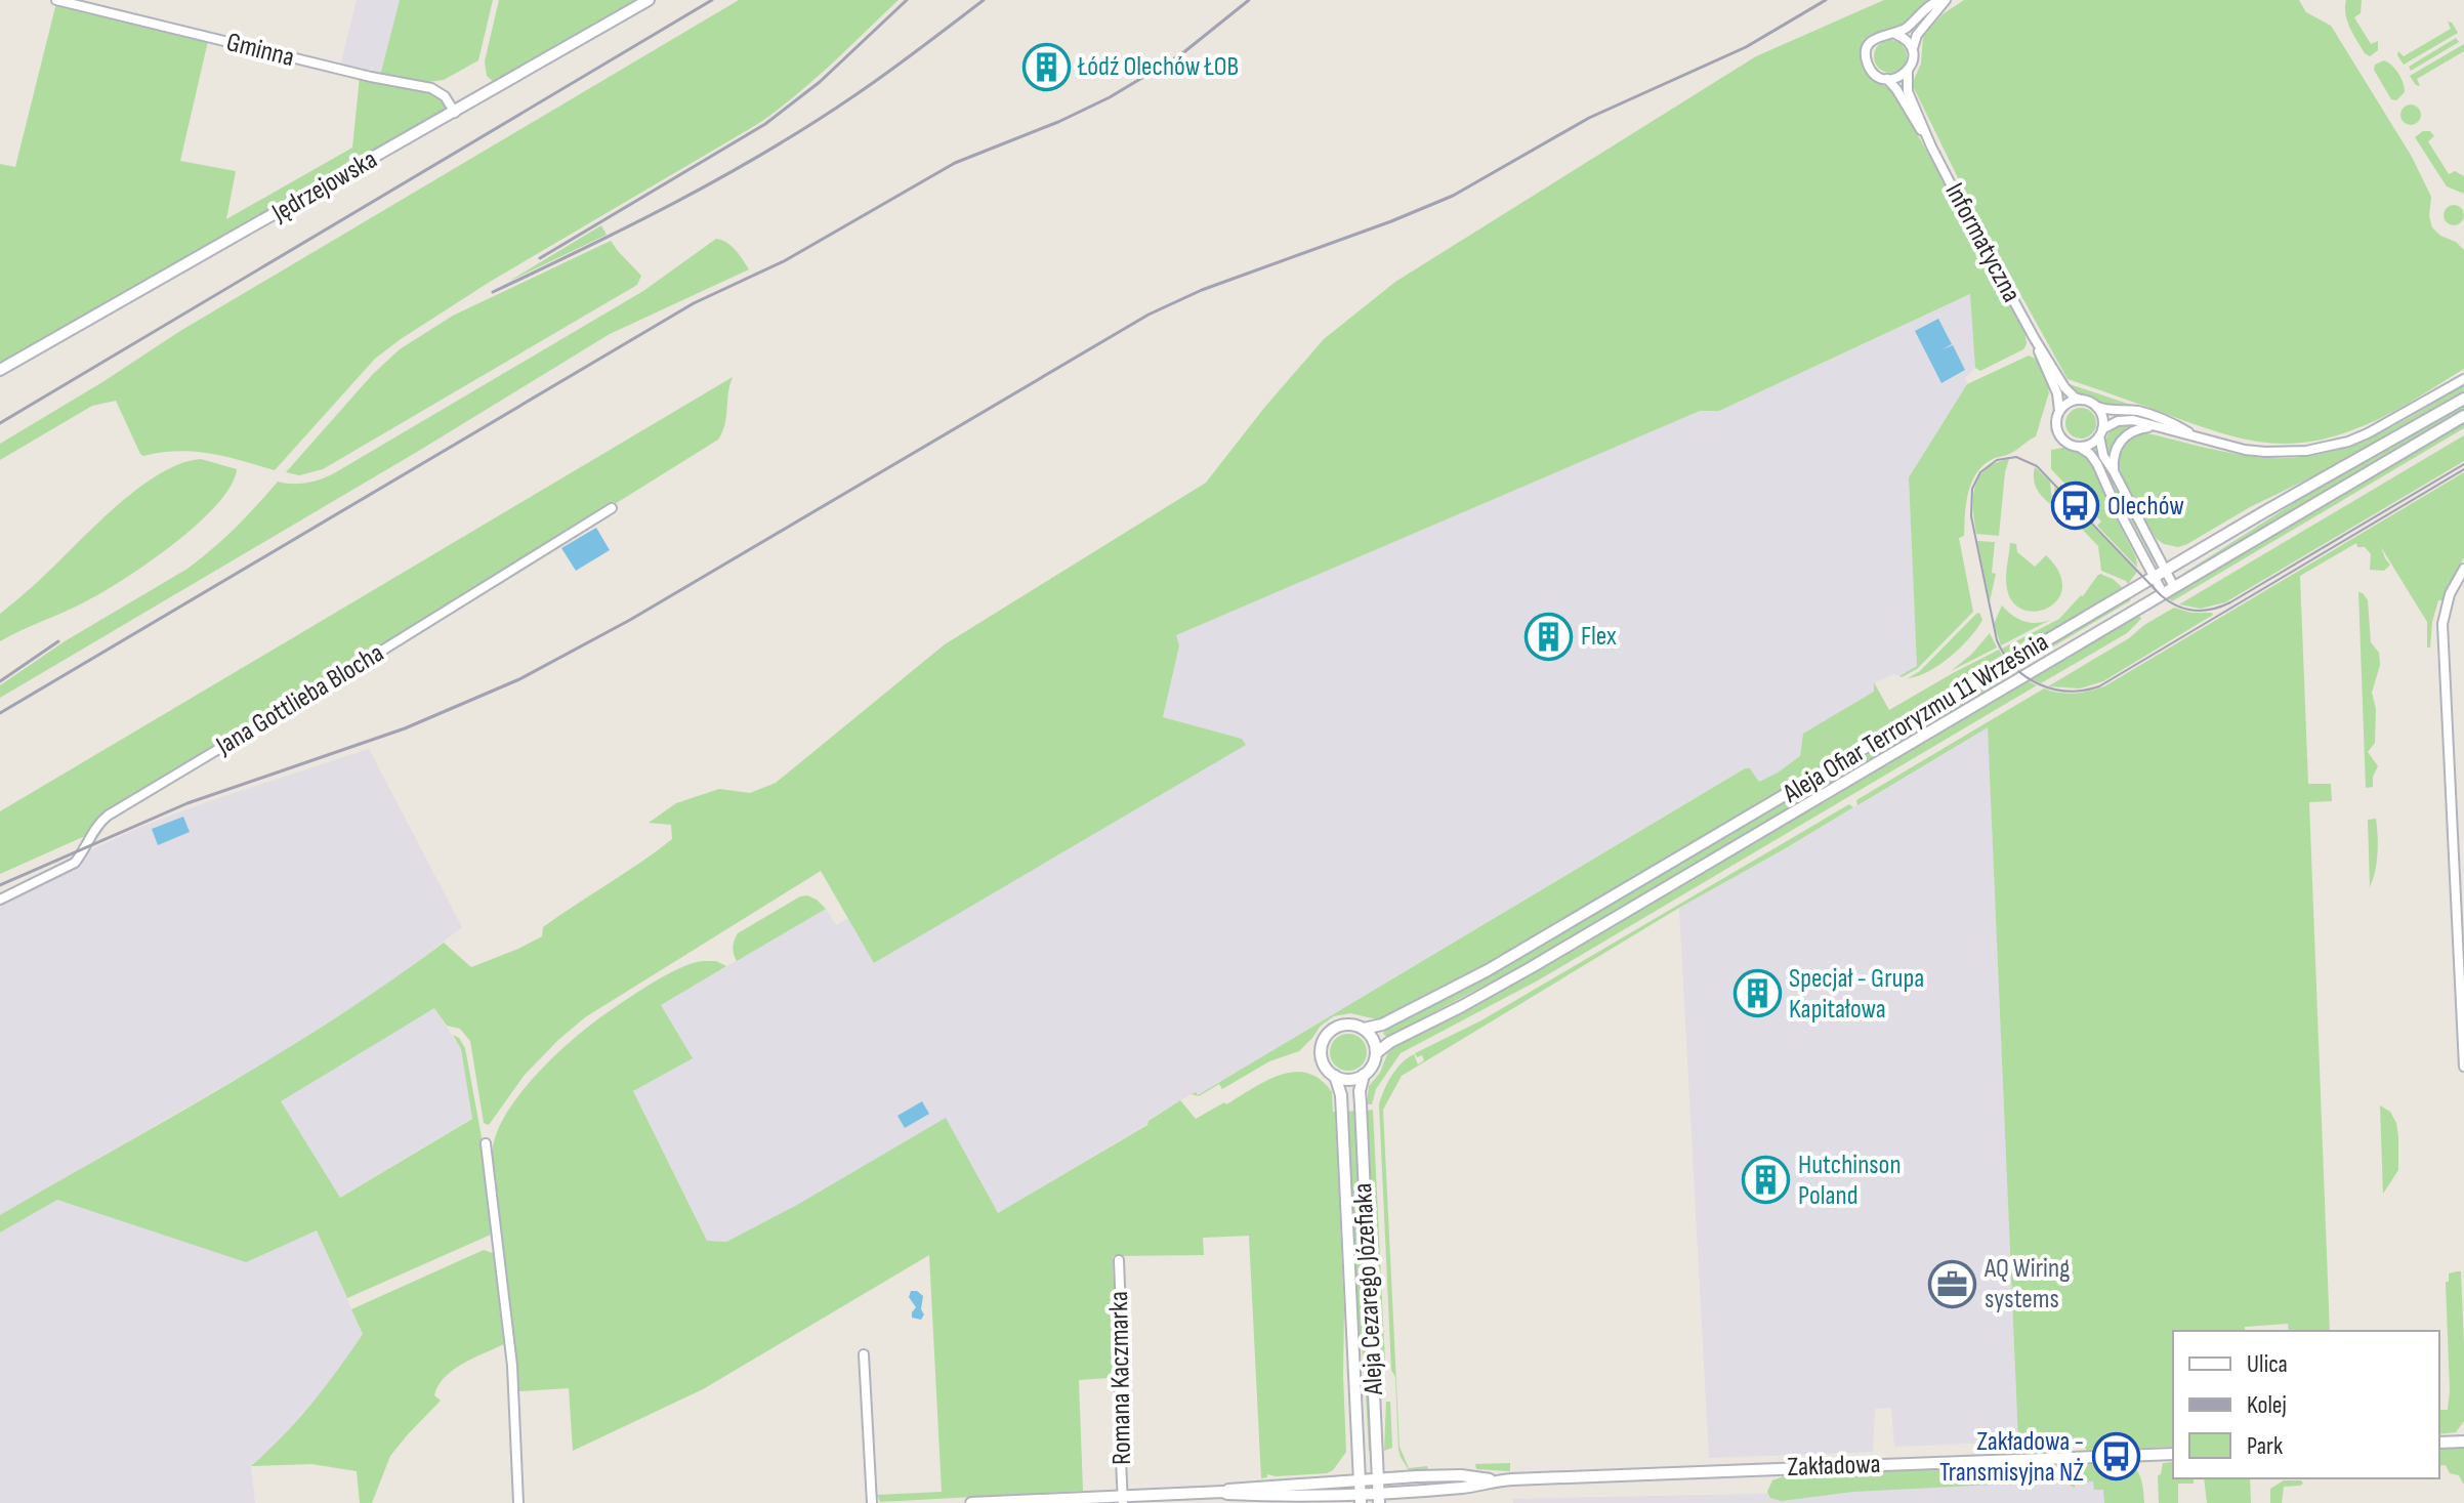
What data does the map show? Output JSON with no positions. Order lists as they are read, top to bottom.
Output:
{
  "streets": {
    "street": [
      "Gminna",
      "Jędrzejowska",
      "Informatyczna",
      "Jana Gottlieba Blocha",
      "Aleja Ofiar Terroryzmu 11 Września",
      "Aleja Cezarego Józefiaka",
      "Romana Kaczmarka",
      "Zakładowa"
    ]
  },
  "crossings": [
    ["Gminna", "Jędrzejowska"],
    ["Aleja Ofiar Terroryzmu 11 Września", "Aleja Cezarego Józefiaka"],
    ["Aleja Cezarego Józefiaka", "Zakładowa"],
    ["Romana Kaczmarka", "Zakładowa"]
  ],
  "places": {
    "building": [
      "Łódź Olechów ŁOB",
      "Flex",
      "Specjał - Grupa Kapitałowa",
      "Hutchinson Poland"
    ],
    "bus stop": ["Olechów", "Zakładowa - Transmisyjna NŻ"],
    "office": ["AQ Wiring systems"]
  },
  "legend": ["Ulica", "Kolej", "Park"]
}
